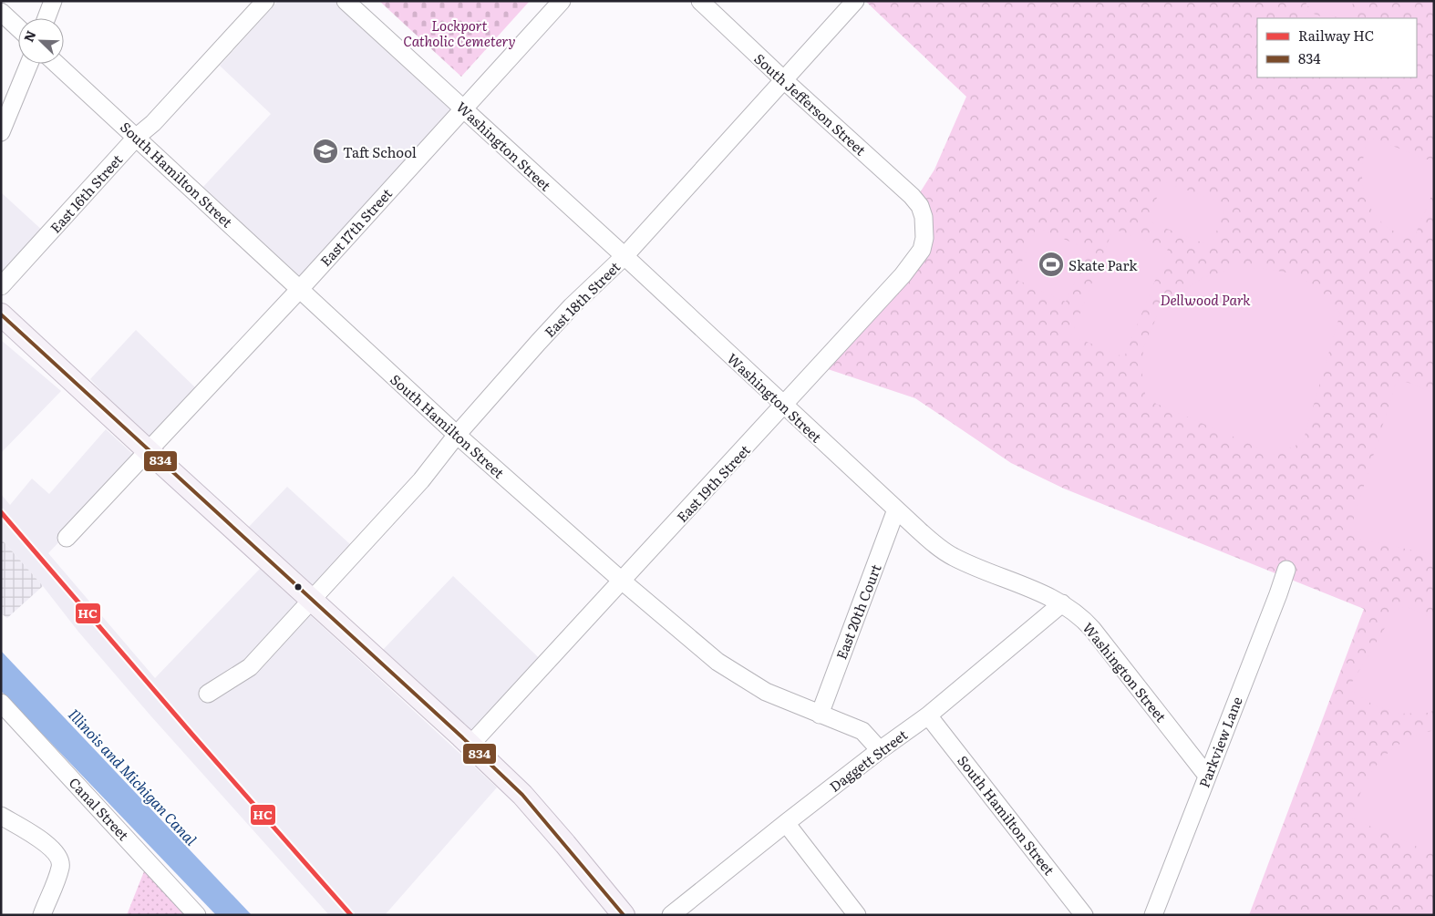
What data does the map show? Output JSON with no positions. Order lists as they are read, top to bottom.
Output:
{
  "streets": {
    "street": [
      "South Jefferson Street",
      "Washington Street",
      "South Hamilton Street",
      "East 16th Street",
      "East 17th Street",
      "East 18th Street",
      "East 19th Street",
      "East 20th Court",
      "Parkview Lane",
      "Daggett Street",
      "Canal Street"
    ]
  },
  "crossings": [
    ["South Jefferson Street", "East 18th Street"],
    ["South Jefferson Street", "East 19th Street"],
    ["Washington Street", "East 17th Street"],
    ["Washington Street", "East 18th Street"],
    ["Washington Street", "East 19th Street"],
    ["Washington Street", "East 20th Court"],
    ["Washington Street", "Parkview Lane"],
    ["Washington Street", "Daggett Street"],
    ["South Hamilton Street", "East 16th Street"],
    ["South Hamilton Street", "East 17th Street"],
    ["South Hamilton Street", "East 18th Street"],
    ["South Hamilton Street", "East 19th Street"],
    ["South Hamilton Street", "East 20th Court"],
    ["South Hamilton Street", "Daggett Street"]
  ],
  "water": ["Illinois and Michigan Canal"],
  "parks": ["Lockport Catholic Cemetery", "Dellwood Park"],
  "places": {
    "school or university": ["Taft School"],
    "sports": ["Skate Park"]
  },
  "lines": ["transit line 834", "rail line HC"],
  "legend": ["Railway HC", "834"],
  "north": "top left"
}
